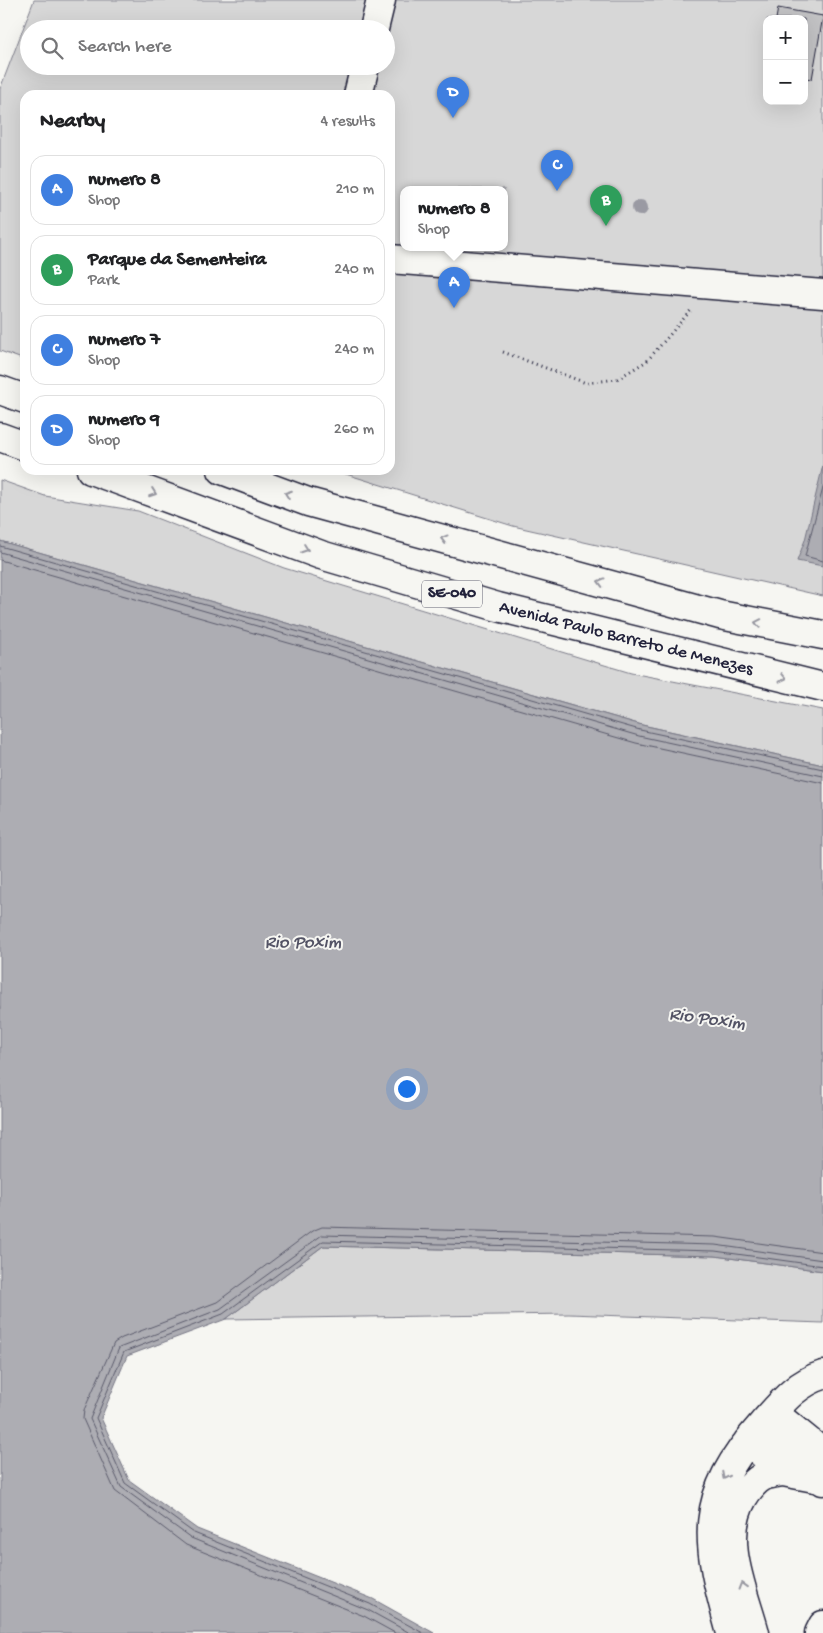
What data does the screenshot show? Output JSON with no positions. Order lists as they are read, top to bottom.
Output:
{
  "streets": {
    "main road": ["SE-040", "Avenida Paulo Barreto de Menezes"]
  },
  "water": ["Rio Poxim"],
  "page": {
    "map_buttons": ["+", "−"],
    "search": "Search here",
    "pins": [
      "D",
      "C",
      "B",
      "A"
    ],
    "heading": ["Nearby", "4 results"],
    "list": [
      {
        "mark": "A",
        "name": "numero 8",
        "note": "Shop",
        "value": "210 m"
      },
      {
        "mark": "B",
        "name": "Parque da Sementeira",
        "note": "Park",
        "value": "240 m"
      },
      {
        "mark": "C",
        "name": "numero 7",
        "note": "Shop",
        "value": "240 m"
      },
      {
        "mark": "D",
        "name": "numero 9",
        "note": "Shop",
        "value": "260 m"
      }
    ],
    "popup": ["numero 8", "Shop"]
  }
}
